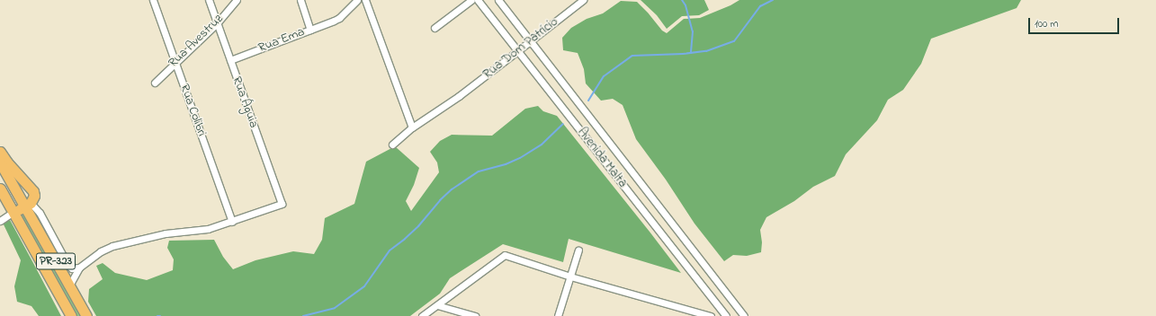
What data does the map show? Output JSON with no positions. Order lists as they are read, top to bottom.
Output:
{
  "streets": {
    "highway": ["PR-323"],
    "street": [
      "Rua Ema",
      "Rua Avestruz",
      "Rua Dom Patrício",
      "Rua Águia",
      "Rua Colibri",
      "Avenida Malta"
    ]
  },
  "crossings": [
    ["Rua Ema", "Rua Águia"],
    ["Rua Avestruz", "Rua Águia"],
    ["Rua Avestruz", "Rua Colibri"],
    ["Rua Dom Patrício", "Avenida Malta"],
    ["Rua Águia", "Rua Colibri"]
  ],
  "scale_bar": "100 m"
}
